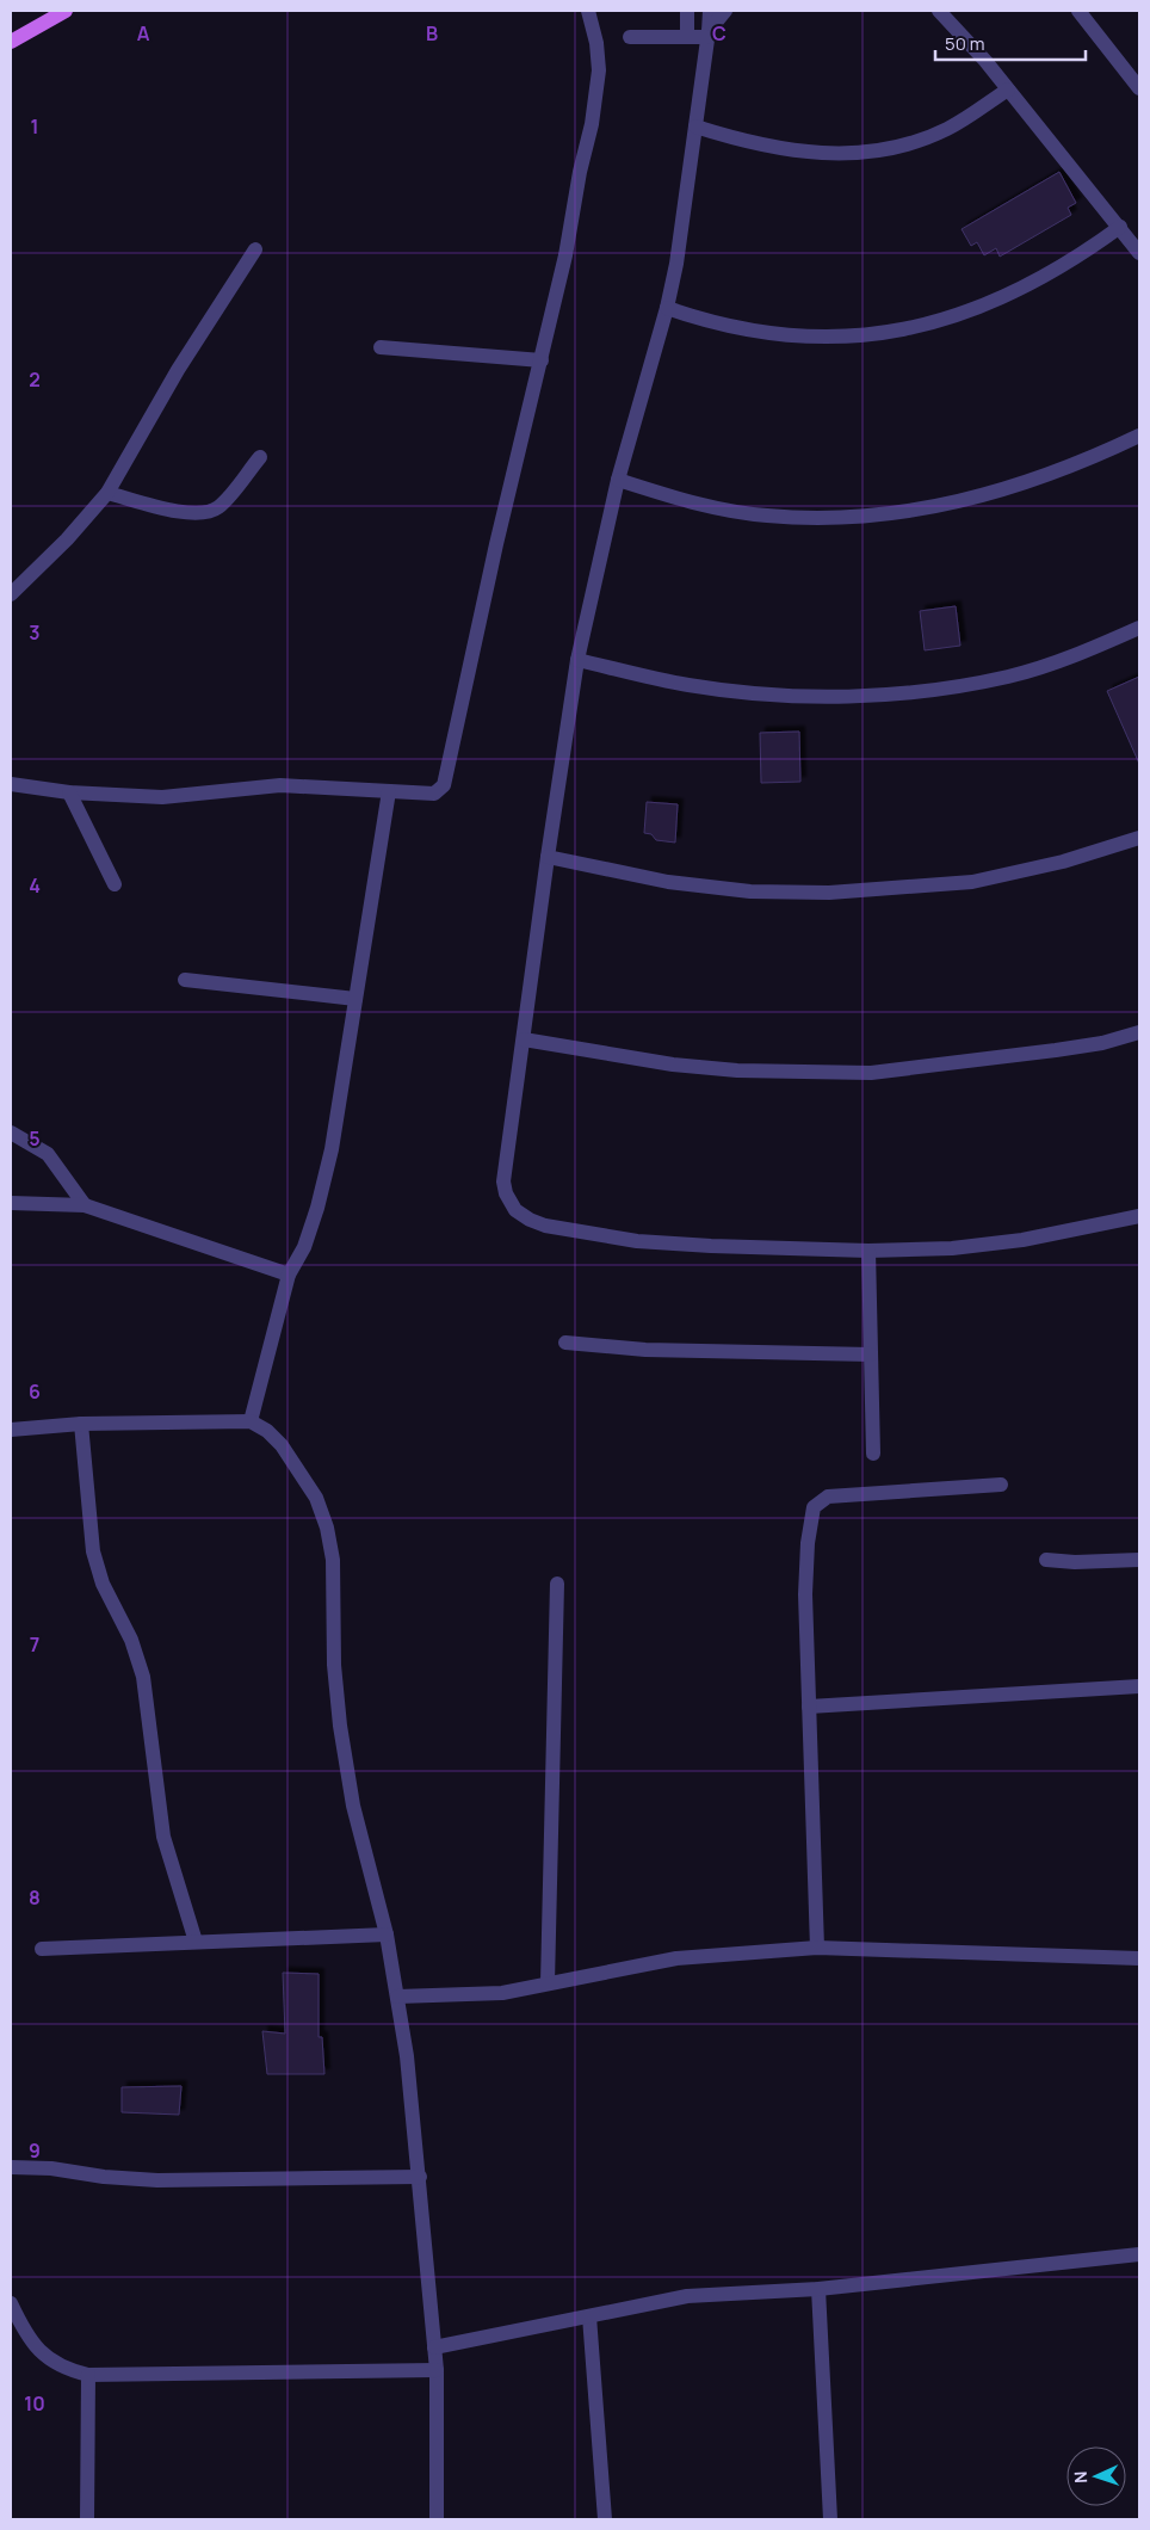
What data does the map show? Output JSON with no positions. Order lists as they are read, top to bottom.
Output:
{
  "scale_bar": "50 m",
  "north": "left",
  "grid": {
    "columns": ["A", "B", "C"],
    "rows": [
      "1",
      "2",
      "3",
      "4",
      "5",
      "6",
      "7",
      "8",
      "9",
      "10"
    ]
  }
}
